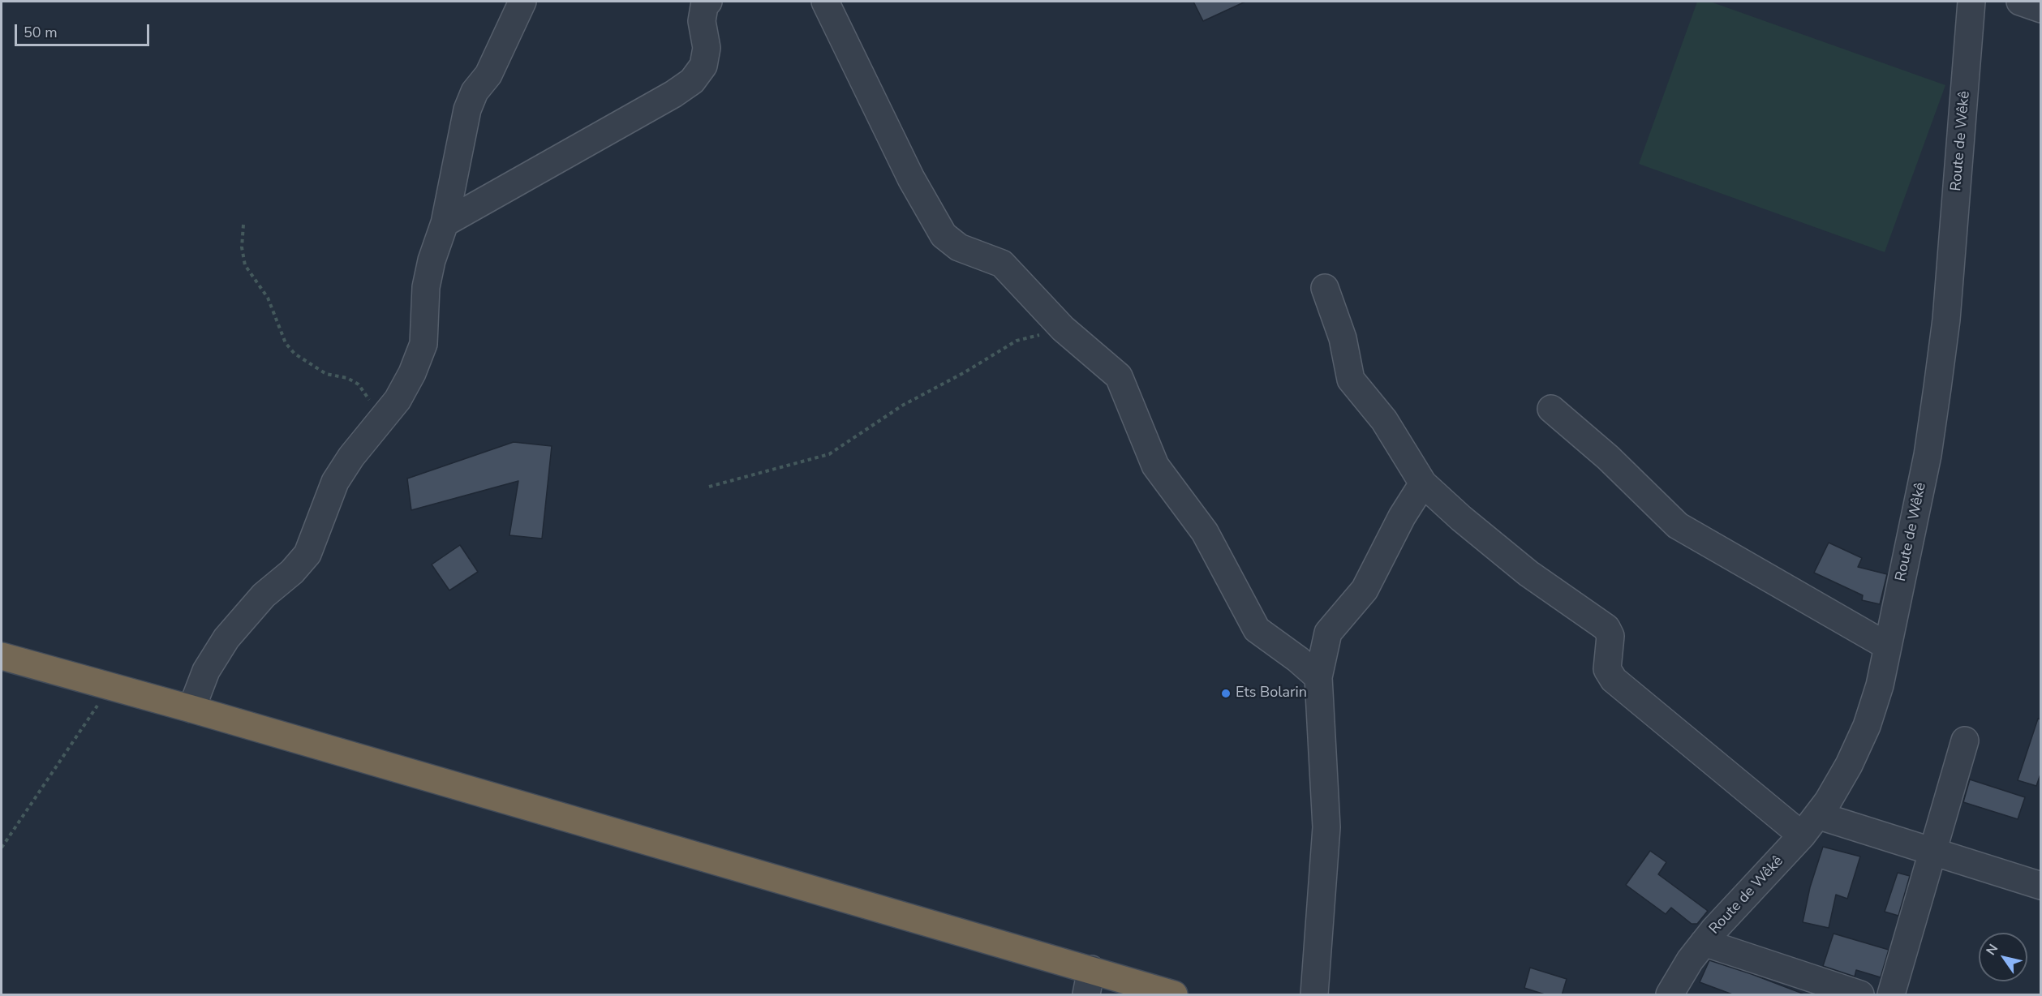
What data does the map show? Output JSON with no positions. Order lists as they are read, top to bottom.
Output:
{
  "streets": {
    "street": ["Route de Wêkê"]
  },
  "places": ["Ets Bolarin"],
  "scale_bar": "50 m",
  "north": "top left"
}
